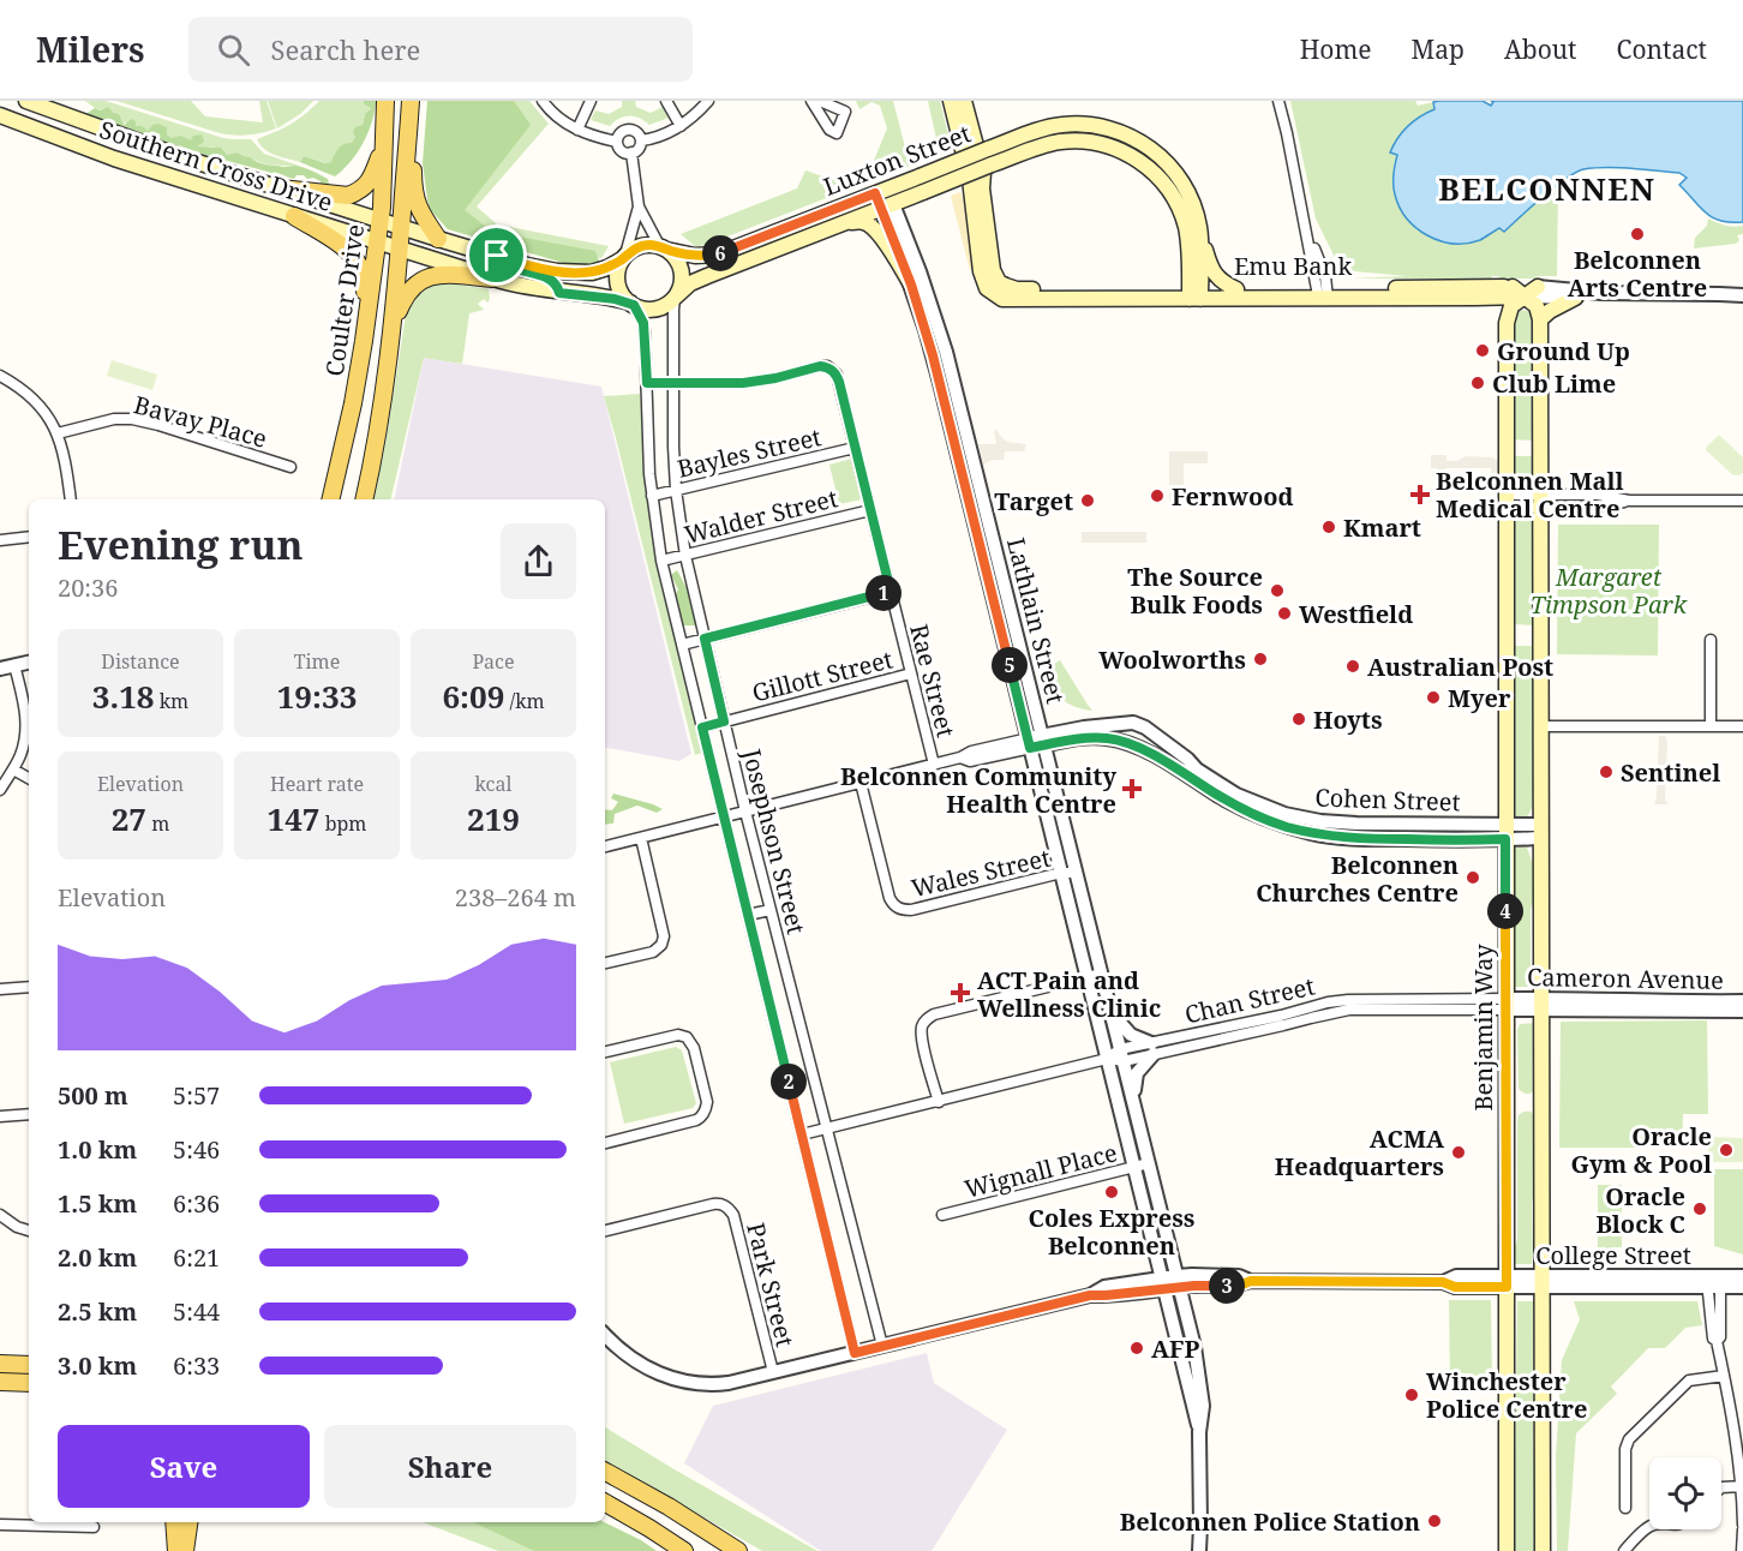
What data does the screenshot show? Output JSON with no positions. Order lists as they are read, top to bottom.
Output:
{
  "streets": {
    "main road": [
      "Luxton Street",
      "Southern Cross Drive",
      "Emu Bank",
      "Coulter Drive",
      "Benjamin Way"
    ],
    "street": [
      "Bavay Place",
      "Bayles Street",
      "Walder Street",
      "Lathlain Street",
      "Gillott Street",
      "Rae Street",
      "Cohen Street",
      "Josephson Street",
      "Wales Street",
      "Cameron Avenue",
      "Chan Street",
      "Wignall Place",
      "College Street",
      "Park Street"
    ]
  },
  "crossings": [
    ["Luxton Street", "Emu Bank"],
    ["Luxton Street", "Lathlain Street"],
    ["Luxton Street", "Josephson Street"],
    ["Southern Cross Drive", "Coulter Drive"],
    ["Bayles Street", "Rae Street"],
    ["Bayles Street", "Josephson Street"],
    ["Walder Street", "Rae Street"],
    ["Walder Street", "Josephson Street"],
    ["Lathlain Street", "Cohen Street"],
    ["Lathlain Street", "Wales Street"],
    ["Lathlain Street", "Chan Street"],
    ["Lathlain Street", "Wignall Place"],
    ["Lathlain Street", "College Street"],
    ["Gillott Street", "Rae Street"],
    ["Gillott Street", "Josephson Street"],
    ["Rae Street", "Cohen Street"],
    ["Rae Street", "Josephson Street"],
    ["Cohen Street", "Josephson Street"],
    ["Cohen Street", "Wales Street"],
    ["Cohen Street", "Benjamin Way"],
    ["Josephson Street", "College Street"],
    ["Cameron Avenue", "Chan Street"],
    ["Cameron Avenue", "Benjamin Way"],
    ["Chan Street", "Benjamin Way"],
    ["Benjamin Way", "College Street"],
    ["College Street", "Park Street"]
  ],
  "districts": ["BELCONNEN"],
  "parks": ["Margaret Timpson Park"],
  "places": {
    "other": [
      "Belconnen Arts Centre",
      "Ground Up",
      "Club Lime",
      "Fernwood",
      "Target",
      "Kmart",
      "The Source Bulk Foods",
      "Westfield",
      "Woolworths",
      "Australian Post",
      "Myer",
      "Hoyts",
      "Sentinel",
      "Belconnen Churches Centre",
      "Oracle Gym & Pool",
      "ACMA Headquarters",
      "Coles Express Belconnen",
      "Oracle Block C",
      "AFP",
      "Winchester Police Centre",
      "Belconnen Police Station"
    ],
    "health": ["Belconnen Mall Medical Centre", "Belconnen Community Health Centre", "ACT Pain and Wellness Clinic"]
  },
  "page": {
    "header": "Milers",
    "search": "Search here",
    "nav": [
      "Home",
      "Map",
      "About",
      "Contact"
    ],
    "pins": [
      "6",
      "1",
      "5",
      "4",
      "2",
      "3"
    ],
    "heading": ["Evening run", "20:36"],
    "stats": [
      ["Distance", "3.18 km"],
      ["Time", "19:33"],
      ["Pace", "6:09 /km"],
      ["Elevation", "27 m"],
      ["Heart rate", "147 bpm"],
      ["kcal", "219"]
    ],
    "chart": ["Elevation", "238–264 m"],
    "list": [
      {
        "name": "500 m",
        "note": "5:57"
      },
      {
        "name": "1.0 km",
        "note": "5:46"
      },
      {
        "name": "1.5 km",
        "note": "6:36"
      },
      {
        "name": "2.0 km",
        "note": "6:21"
      },
      {
        "name": "2.5 km",
        "note": "5:44"
      },
      {
        "name": "3.0 km",
        "note": "6:33"
      }
    ],
    "buttons": ["Save", "Share"]
  }
}
